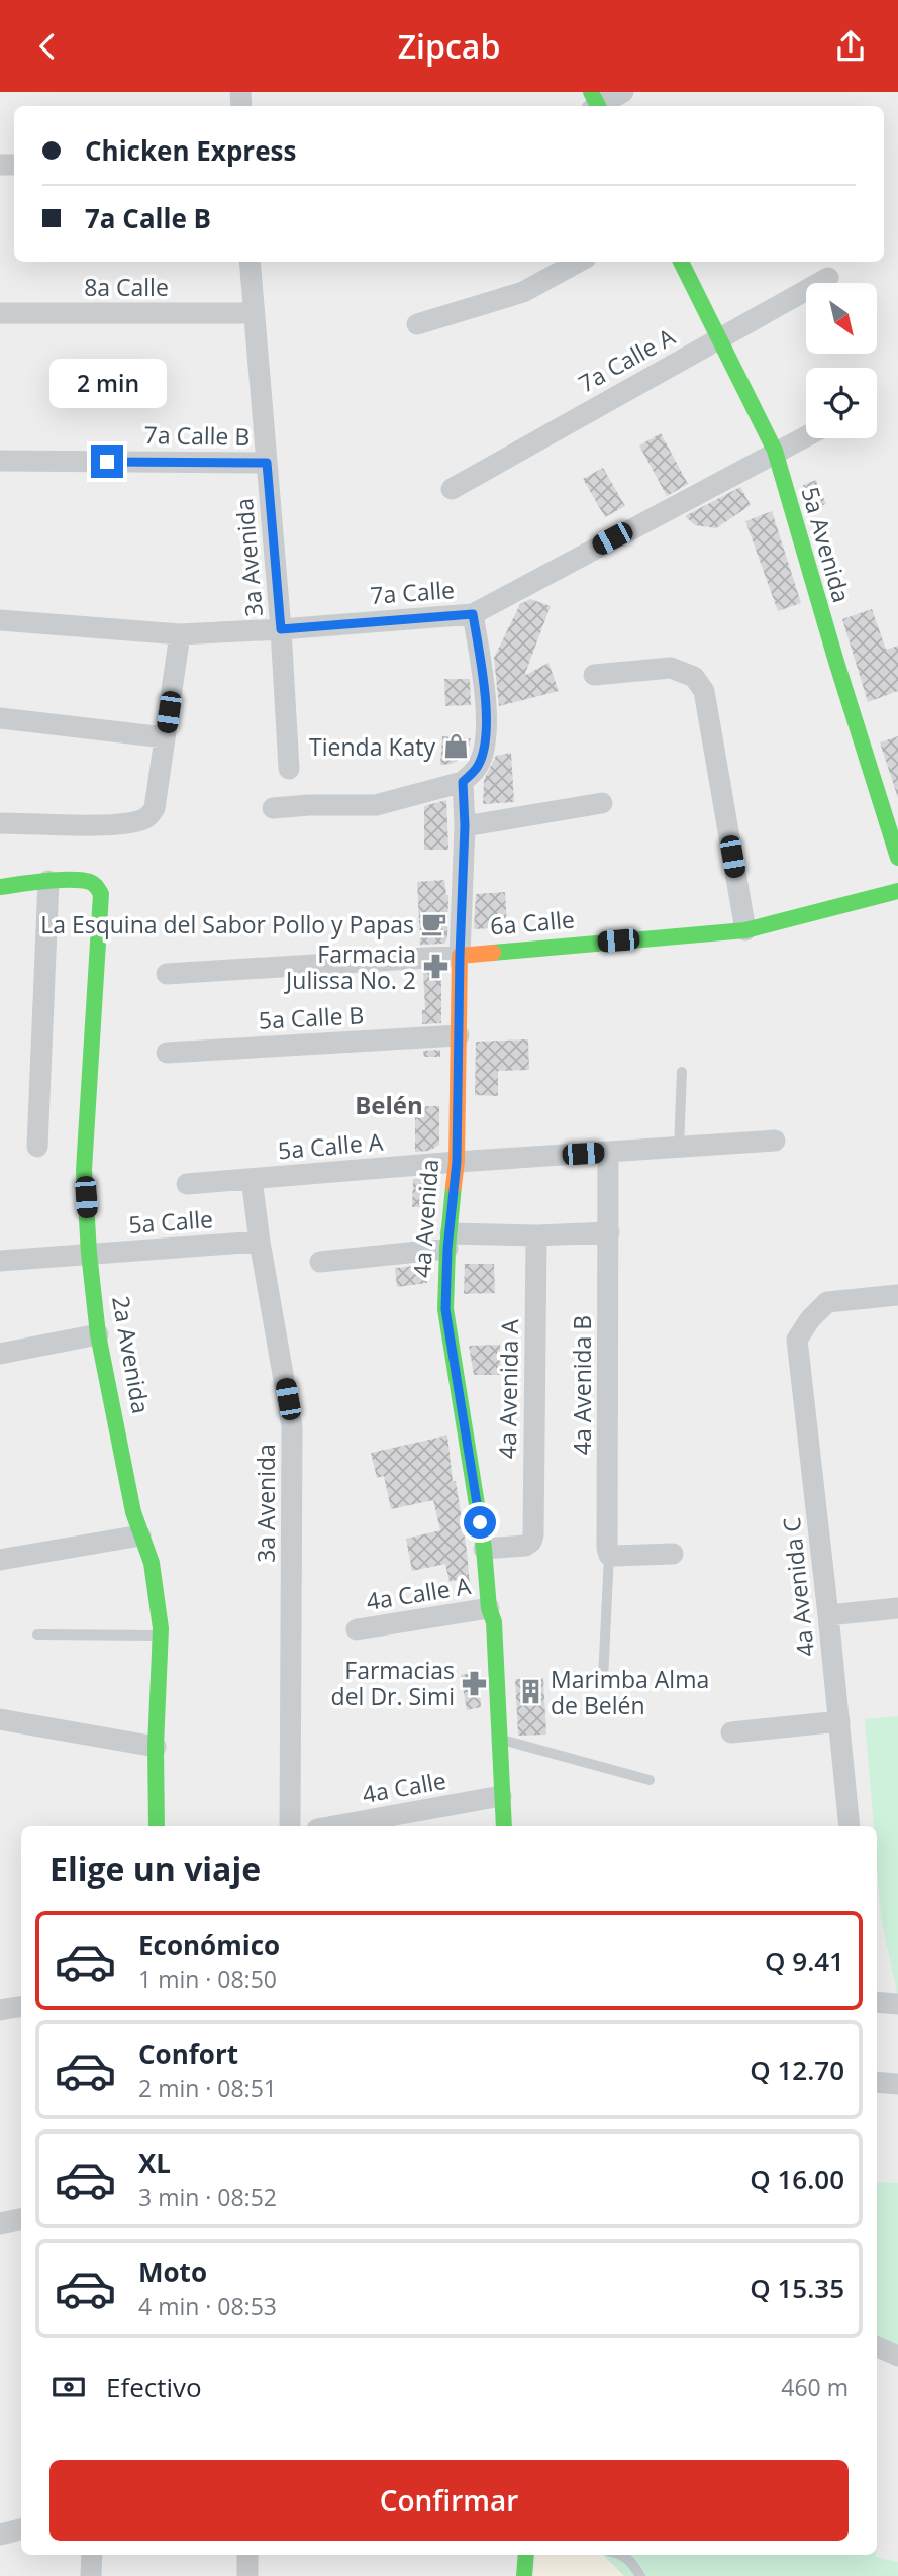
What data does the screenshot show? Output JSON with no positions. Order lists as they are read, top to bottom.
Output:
{
  "streets": {
    "street": [
      "8a Calle",
      "7a Calle A",
      "7a Calle B",
      "5a Avenida",
      "3a Avenida",
      "7a Calle",
      "6a Calle",
      "5a Calle B",
      "5a Calle A",
      "4a Avenida",
      "5a Calle",
      "2a Avenida",
      "4a Avenida B",
      "4a Avenida A",
      "4a Avenida C",
      "4a Calle A",
      "4a Calle"
    ]
  },
  "crossings": [
    ["8a Calle", "3a Avenida"],
    ["7a Calle A", "5a Avenida"],
    ["7a Calle B", "3a Avenida"],
    ["5a Avenida", "7a Calle"],
    ["3a Avenida", "7a Calle"],
    ["3a Avenida", "5a Calle A"],
    ["3a Avenida", "5a Calle"],
    ["6a Calle", "4a Avenida"],
    ["5a Calle B", "4a Avenida"],
    ["5a Calle A", "4a Avenida"],
    ["5a Calle A", "4a Avenida B"],
    ["4a Avenida", "4a Avenida A"],
    ["4a Avenida", "4a Calle A"],
    ["4a Avenida", "4a Calle"],
    ["5a Calle", "2a Avenida"]
  ],
  "districts": ["Belén"],
  "places": {
    "shop": ["Tienda Katy"],
    "cafe": ["La Esquina del Sabor Pollo y Papas"],
    "pharmacy": ["Farmacia Julissa No. 2", "Farmacias del Dr. Simi"],
    "building": ["Marimba Alma de Belén"]
  },
  "north": "bottom right",
  "page": {
    "header": "Zipcab",
    "banner": ["Chicken Express", "7a Calle B"],
    "bubble": "2 min",
    "heading": "Elige un viaje",
    "list": [
      {
        "name": "Económico",
        "note": "1 min · 08:50",
        "value": "Q 9.41"
      },
      {
        "name": "Confort",
        "note": "2 min · 08:51",
        "value": "Q 12.70"
      },
      {
        "name": "XL",
        "note": "3 min · 08:52",
        "value": "Q 16.00"
      },
      {
        "name": "Moto",
        "note": "4 min · 08:53",
        "value": "Q 15.35"
      }
    ],
    "pay": ["Efectivo", "460 m"],
    "buttons": "Confirmar"
  }
}
